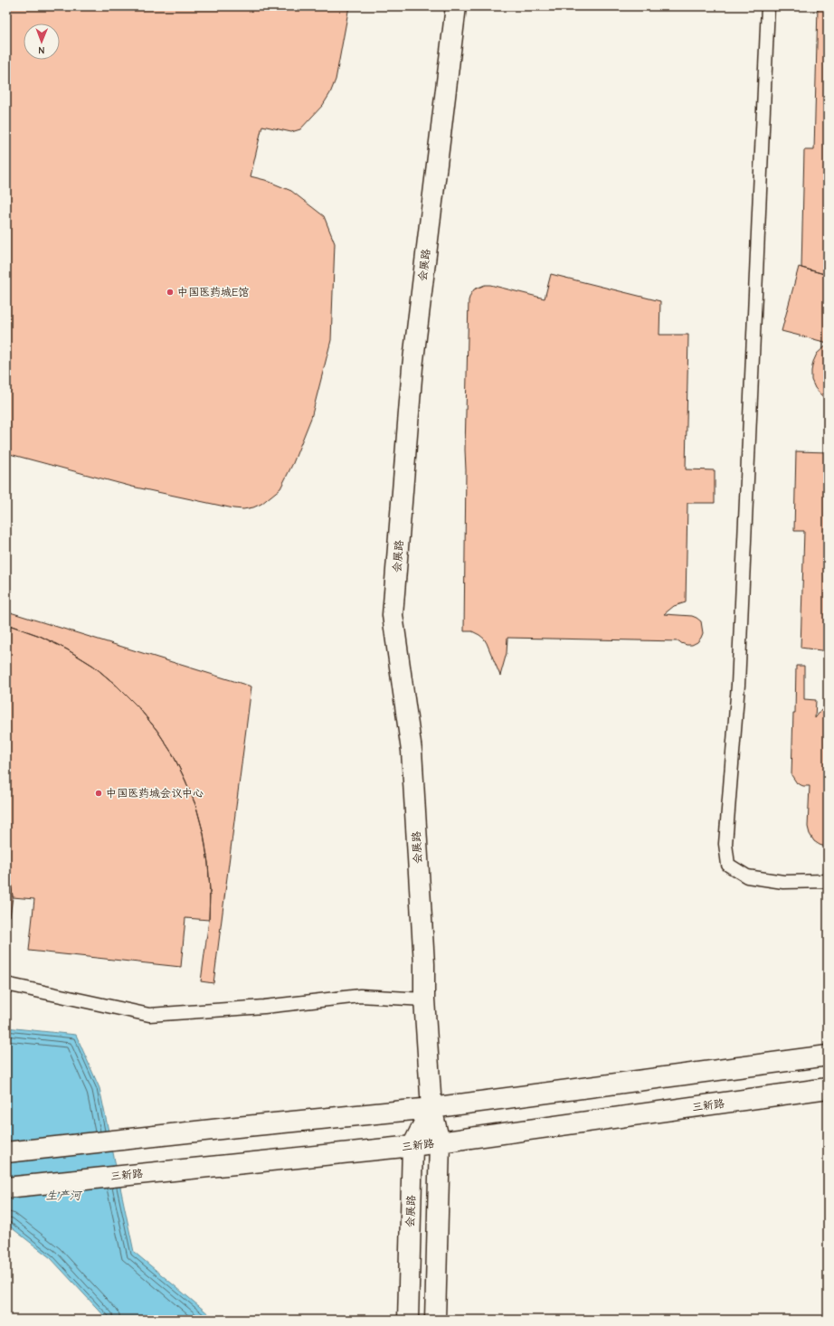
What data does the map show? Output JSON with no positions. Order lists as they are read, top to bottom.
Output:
{
  "streets": {
    "street": ["会展路", "三新路"]
  },
  "crossings": [
    ["会展路", "三新路"]
  ],
  "water": ["生产河"],
  "places": ["中国医药城E馆", "中国医药城会议中心"],
  "north": "bottom"
}
